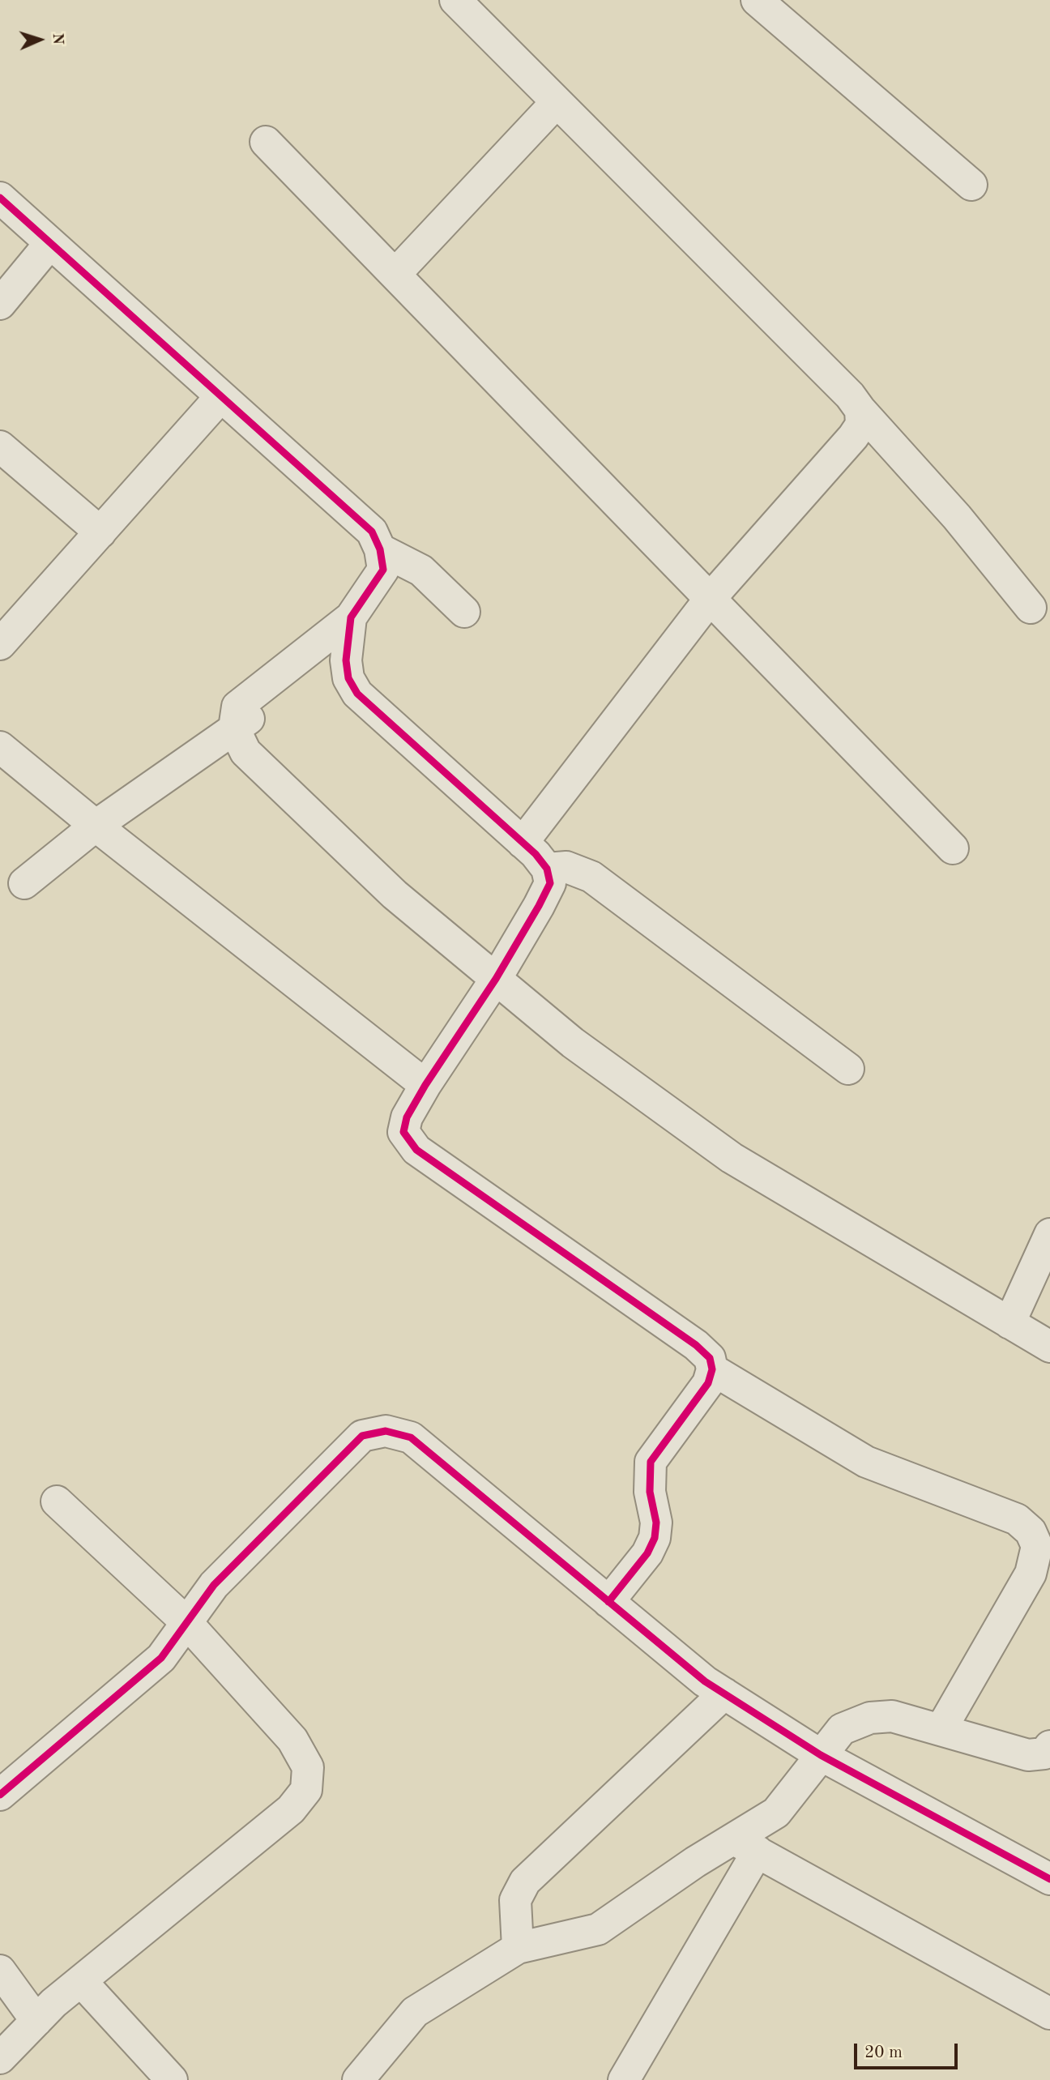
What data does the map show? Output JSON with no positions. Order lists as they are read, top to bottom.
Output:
{
  "scale_bar": "20 m",
  "north": "right"
}
